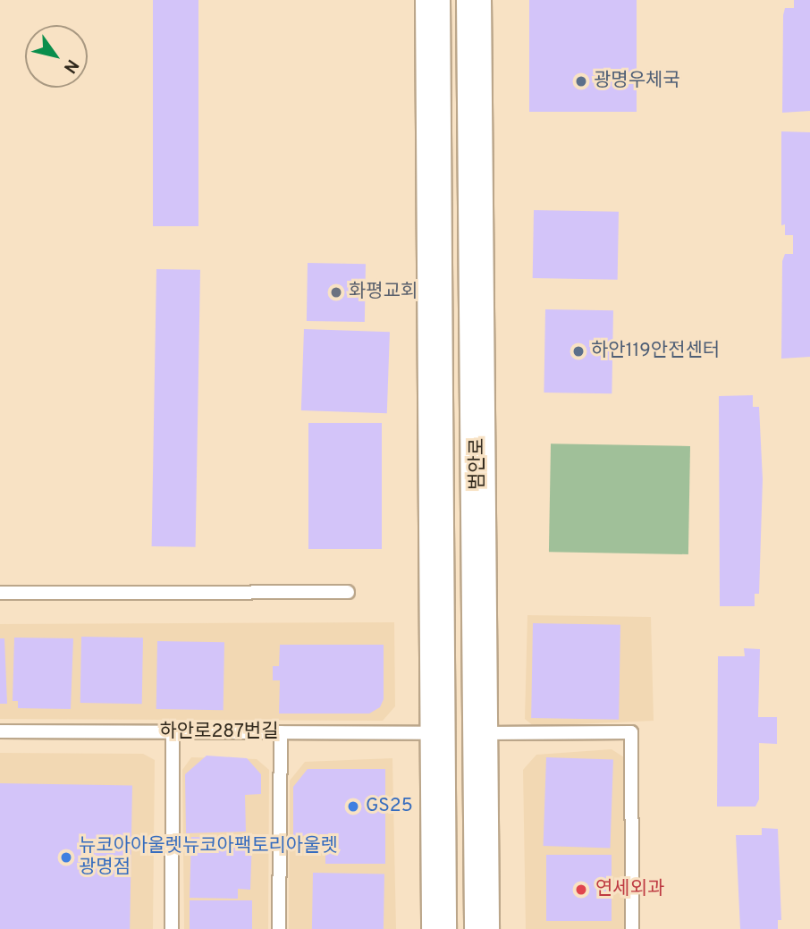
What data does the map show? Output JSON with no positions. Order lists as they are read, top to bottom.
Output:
{
  "streets": {
    "main road": ["범안로"],
    "lane": ["하안로287번길"]
  },
  "places": [
    "광명우체국",
    "화평교회",
    "하안119안전센터",
    "GS25",
    "뉴코아아울렛뉴코아팩토리아울렛 광명점",
    "연세외과"
  ],
  "north": "bottom right"
}
